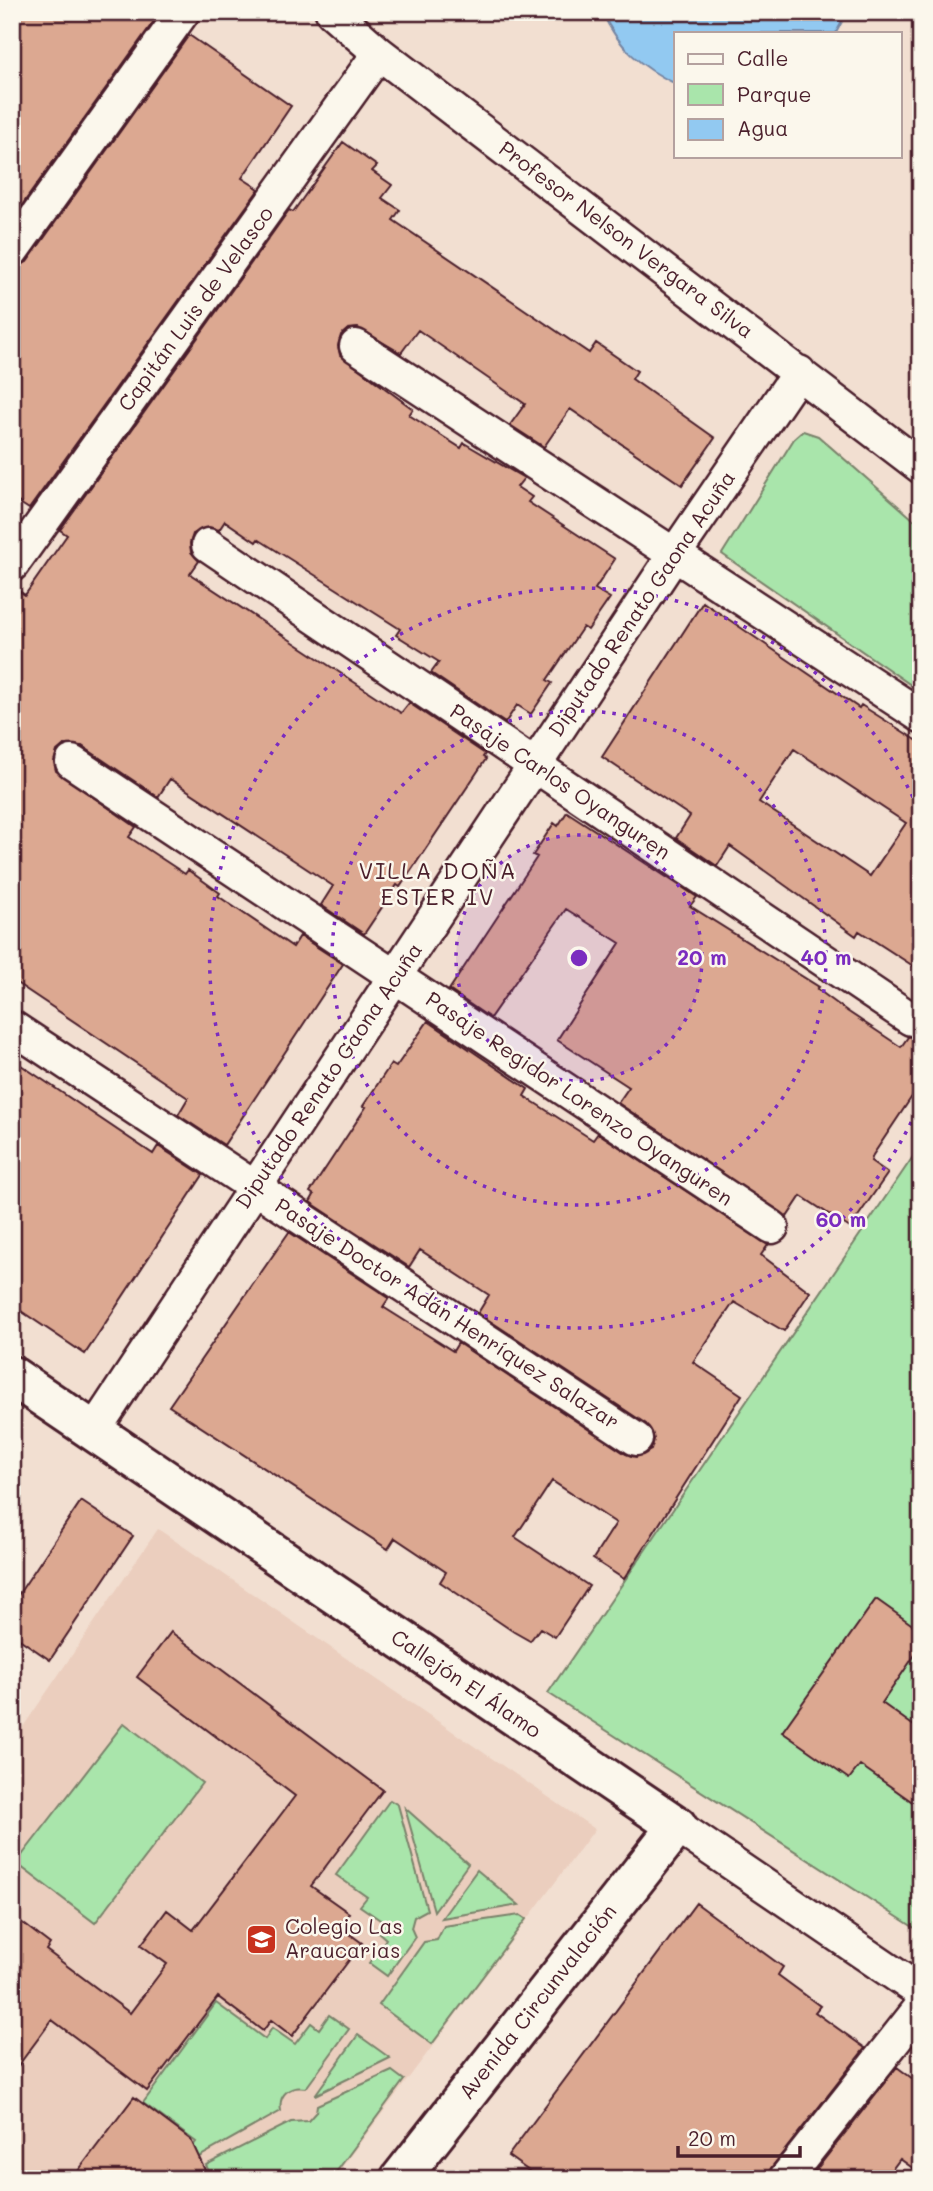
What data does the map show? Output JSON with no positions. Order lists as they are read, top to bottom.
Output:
{
  "streets": {
    "street": [
      "Profesor Nelson Vergara Silva",
      "Capitán Luis de Velasco",
      "Diputado Renato Gaona Acuña",
      "Pasaje Carlos Oyanguren",
      "Pasaje Regidor Lorenzo Oyanguren",
      "Pasaje Doctor Adán Henríquez Salazar",
      "Callejón El Álamo",
      "Avenida Circunvalación"
    ]
  },
  "crossings": [
    ["Profesor Nelson Vergara Silva", "Capitán Luis de Velasco"],
    ["Profesor Nelson Vergara Silva", "Diputado Renato Gaona Acuña"],
    ["Diputado Renato Gaona Acuña", "Pasaje Carlos Oyanguren"],
    ["Diputado Renato Gaona Acuña", "Pasaje Regidor Lorenzo Oyanguren"],
    ["Diputado Renato Gaona Acuña", "Pasaje Doctor Adán Henríquez Salazar"],
    ["Diputado Renato Gaona Acuña", "Callejón El Álamo"],
    ["Callejón El Álamo", "Avenida Circunvalación"]
  ],
  "districts": ["VILLA DOÑA ESTER IV"],
  "places": {
    "school or university": ["Colegio Las Araucarias"]
  },
  "legend": ["Calle", "Parque", "Agua"],
  "scale_bar": "20 m",
  "rings": ["20 m", "40 m", "60 m"]
}
